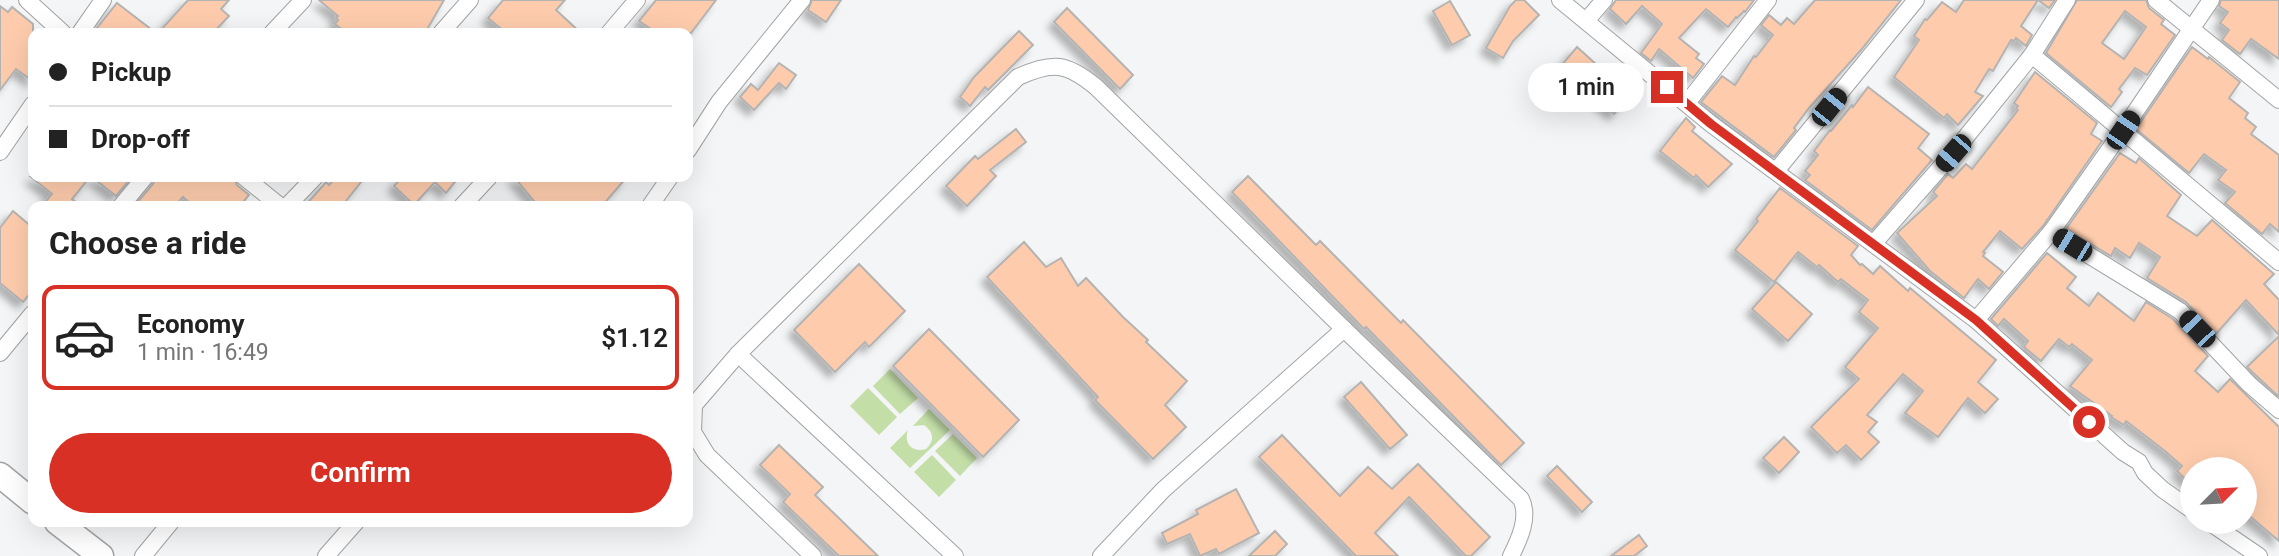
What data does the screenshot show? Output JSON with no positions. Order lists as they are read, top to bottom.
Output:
{
  "north": "top right",
  "page": {
    "banner": ["Pickup", "Drop-off"],
    "bubble": "1 min",
    "heading": "Choose a ride",
    "list": [
      {
        "name": "Economy",
        "note": "1 min · 16:49",
        "value": "$1.12"
      }
    ],
    "buttons": "Confirm"
  }
}
